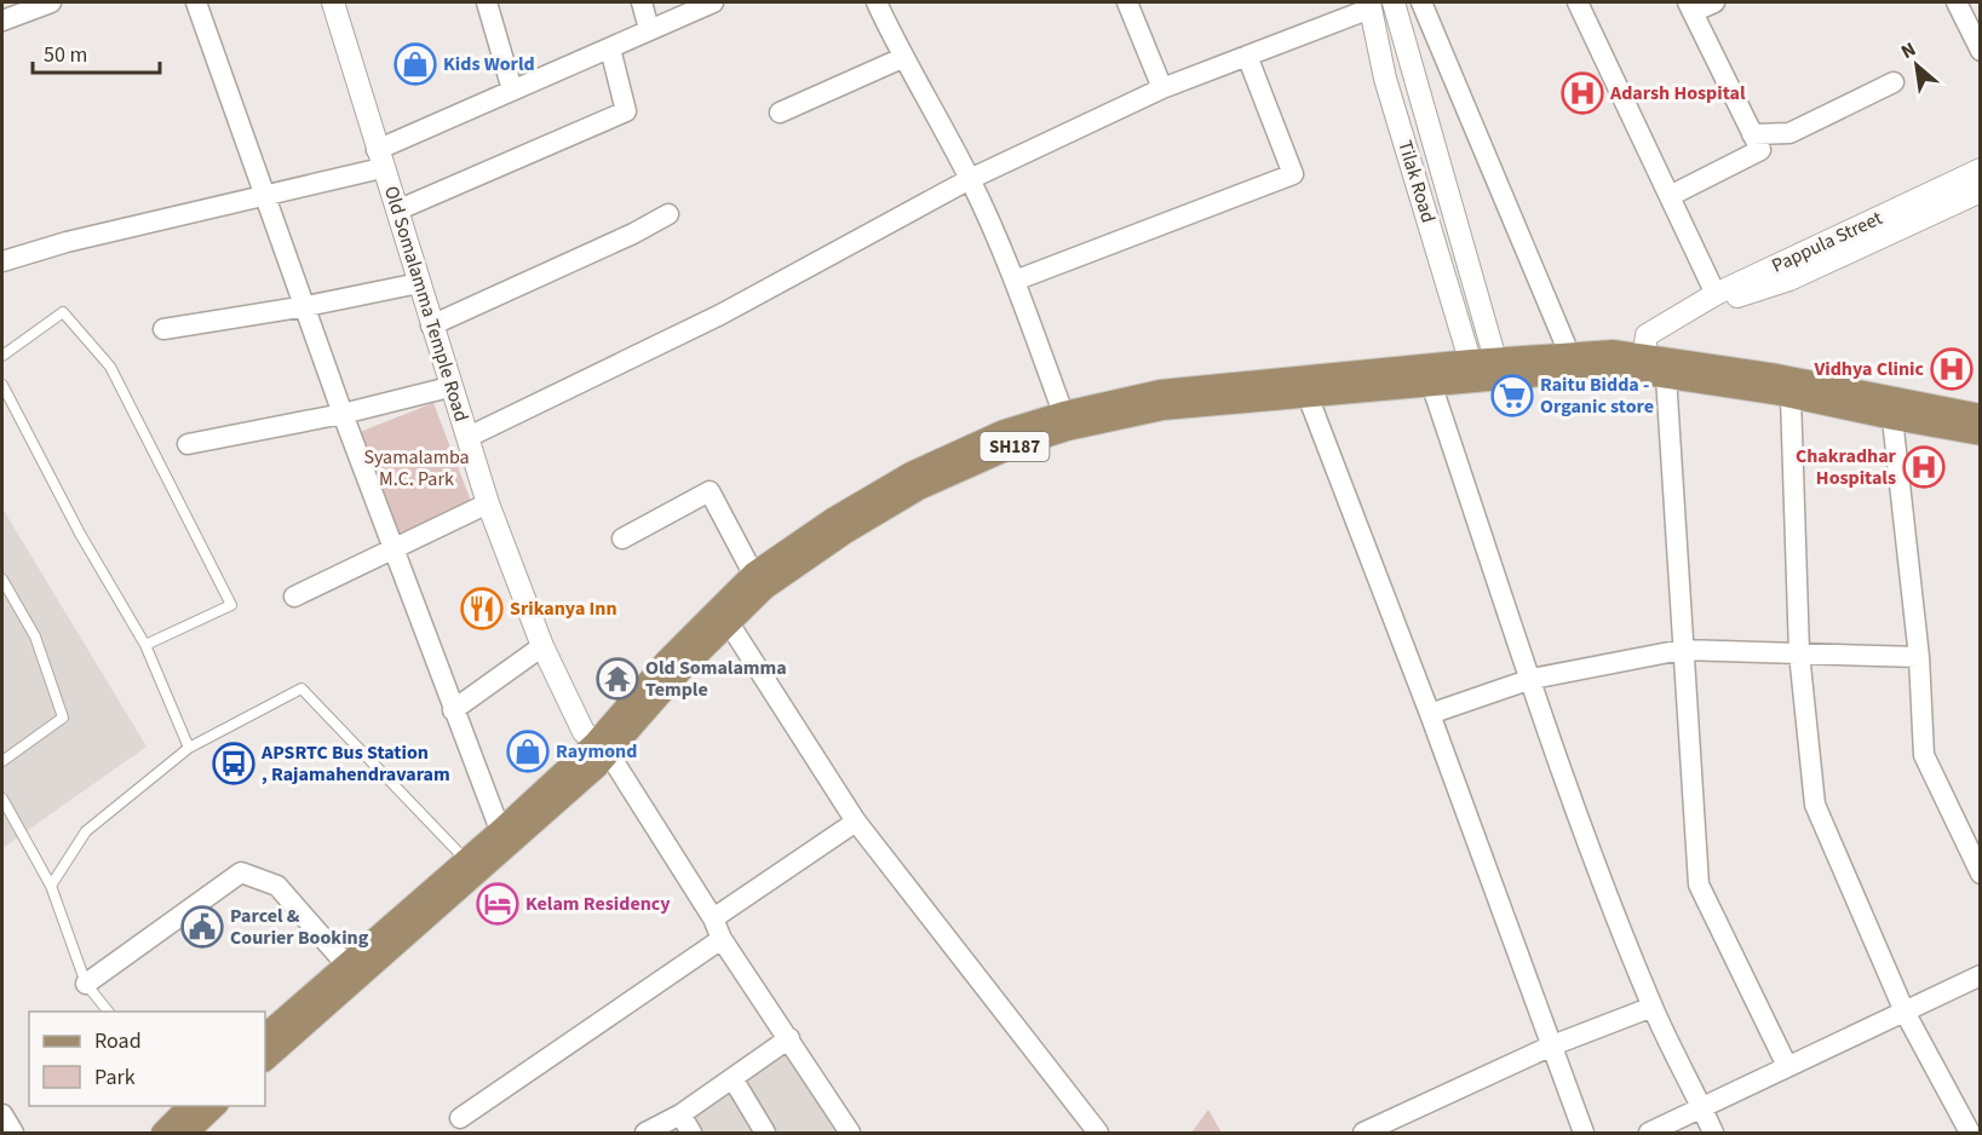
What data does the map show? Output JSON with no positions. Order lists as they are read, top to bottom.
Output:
{
  "streets": {
    "main road": ["SH187"],
    "street": ["Tilak Road", "Pappula Street", "Old Somalamma Temple Road"]
  },
  "crossings": [
    ["Tilak Road", "SH187"],
    ["Pappula Street", "SH187"],
    ["Old Somalamma Temple Road", "SH187"]
  ],
  "parks": ["Syamalamba M.C. Park"],
  "places": {
    "shop": ["Kids World", "Raymond"],
    "hospital": ["Adarsh Hospital", "Vidhya Clinic", "Chakradhar Hospitals"],
    "supermarket": ["Raitu Bidda - Organic store"],
    "restaurant": ["Srikanya Inn"],
    "temple": ["Old Somalamma Temple"],
    "bus stop": ["APSRTC Bus Station , Rajamahendravaram"],
    "hotel": ["Kelam Residency"],
    "public building": ["Parcel & Courier Booking"]
  },
  "legend": ["Road", "Park"],
  "scale_bar": "50 m",
  "north": "top left"
}
